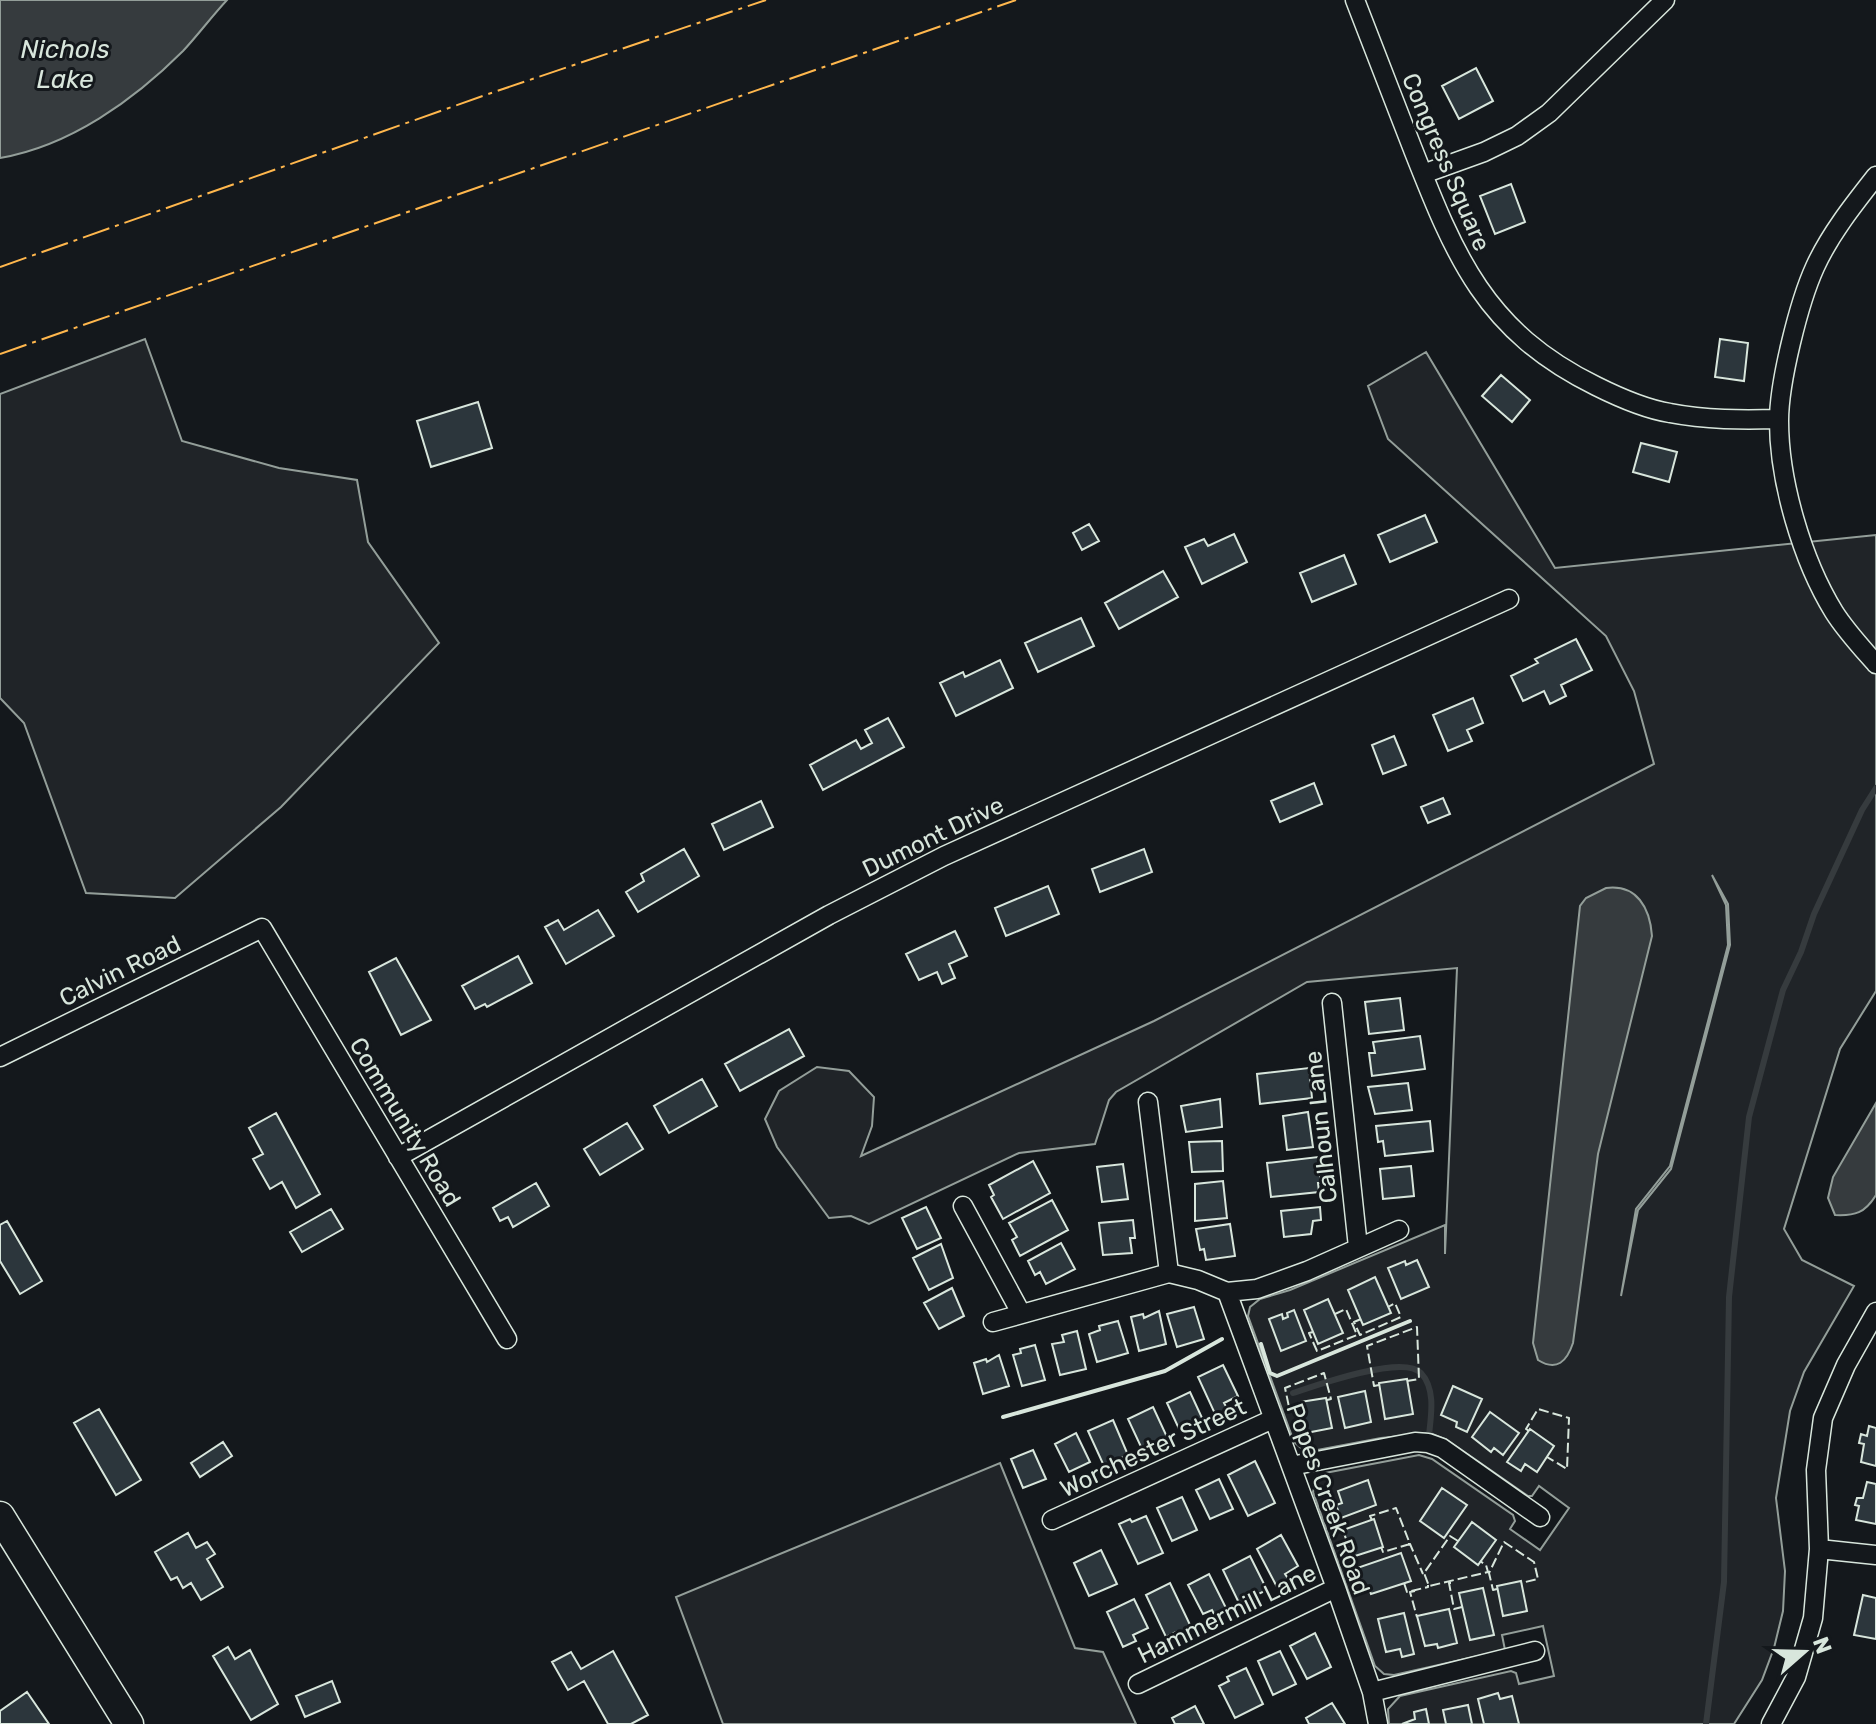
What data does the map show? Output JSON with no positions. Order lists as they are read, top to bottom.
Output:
{
  "streets": {
    "street": [
      "Congress Square",
      "Dumont Drive",
      "Calvin Road",
      "Community Road",
      "Calhoun Lane",
      "Worchester Street",
      "Popes Creek Road",
      "Hammermill Lane"
    ]
  },
  "crossings": [
    ["Dumont Drive", "Community Road"],
    ["Calvin Road", "Community Road"],
    ["Worchester Street", "Popes Creek Road"],
    ["Popes Creek Road", "Hammermill Lane"]
  ],
  "water": ["Nichols Lake"],
  "north": "right"
}
